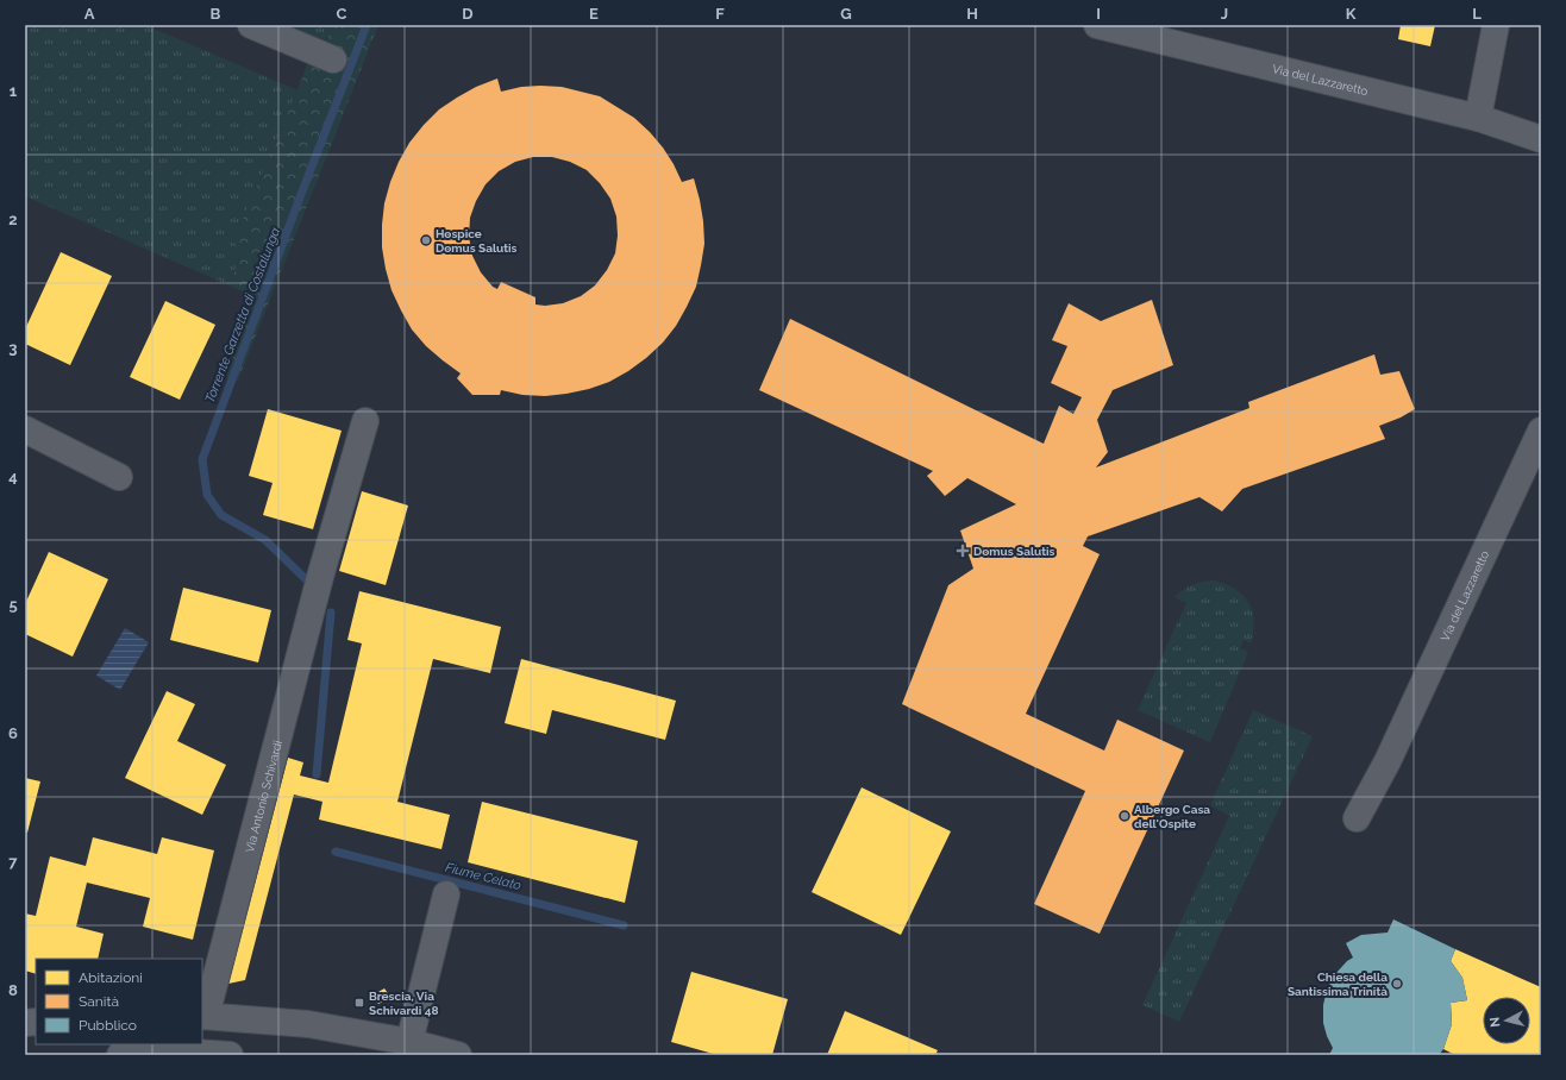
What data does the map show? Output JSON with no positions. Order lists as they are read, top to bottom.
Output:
{
  "streets": {
    "street": ["Via del Lazzaretto", "Via Antonio Schivardi"]
  },
  "water": ["Torrente Garzetta di Costalunga", "Fiume Celato"],
  "places": {
    "other": ["Hospice Domus Salutis", "Albergo Casa dell'Ospite", "Chiesa della Santissima Trinità"],
    "health": ["Domus Salutis"],
    "transit": ["Brescia, Via Schivardi 48"]
  },
  "legend": ["Abitazioni", "Sanità", "Pubblico"],
  "north": "left",
  "grid": {
    "columns": [
      "A",
      "B",
      "C",
      "D",
      "E",
      "F",
      "G",
      "H",
      "I",
      "J",
      "K",
      "L"
    ],
    "rows": [
      "1",
      "2",
      "3",
      "4",
      "5",
      "6",
      "7",
      "8"
    ]
  }
}
